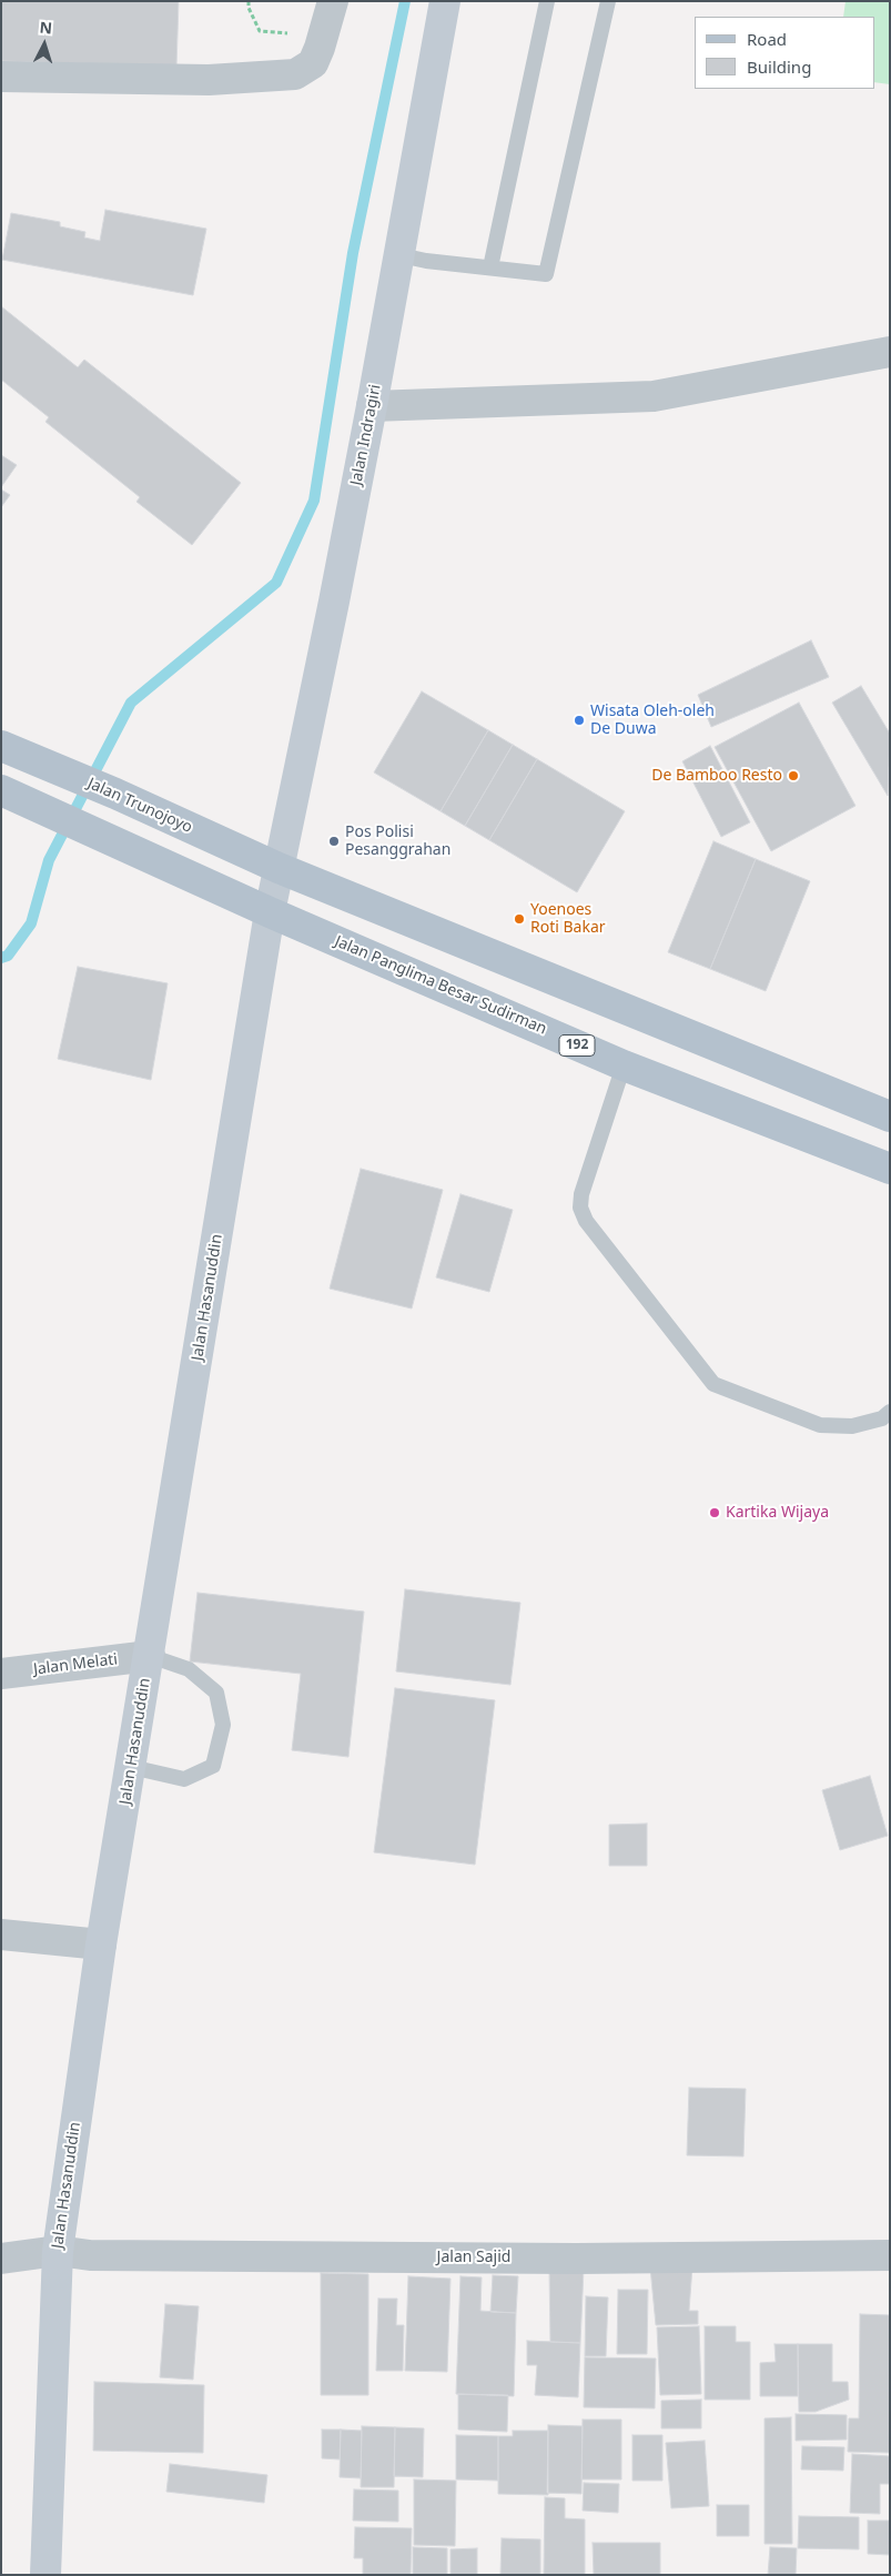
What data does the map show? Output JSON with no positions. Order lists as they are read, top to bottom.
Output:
{
  "streets": {
    "main road": [
      "Jalan Indragiri",
      "Jalan Trunojoyo",
      "Jalan Panglima Besar Sudirman",
      "192",
      "Jalan Hasanuddin"
    ],
    "street": ["Jalan Melati", "Jalan Sajid"]
  },
  "crossings": [
    ["Jalan Indragiri", "Jalan Trunojoyo"],
    ["Jalan Indragiri", "Jalan Panglima Besar Sudirman"],
    ["Jalan Indragiri", "192"],
    ["Jalan Indragiri", "Jalan Hasanuddin"],
    ["Jalan Panglima Besar Sudirman", "192"],
    ["Jalan Panglima Besar Sudirman", "Jalan Hasanuddin"],
    ["192", "Jalan Hasanuddin"],
    ["Jalan Hasanuddin", "Jalan Melati"],
    ["Jalan Hasanuddin", "Jalan Sajid"]
  ],
  "places": [
    "Wisata Oleh-oleh De Duwa",
    "De Bamboo Resto",
    "Pos Polisi Pesanggrahan",
    "Yoenoes Roti Bakar",
    "Kartika Wijaya"
  ],
  "legend": ["Road", "Building"],
  "north": "top"
}
